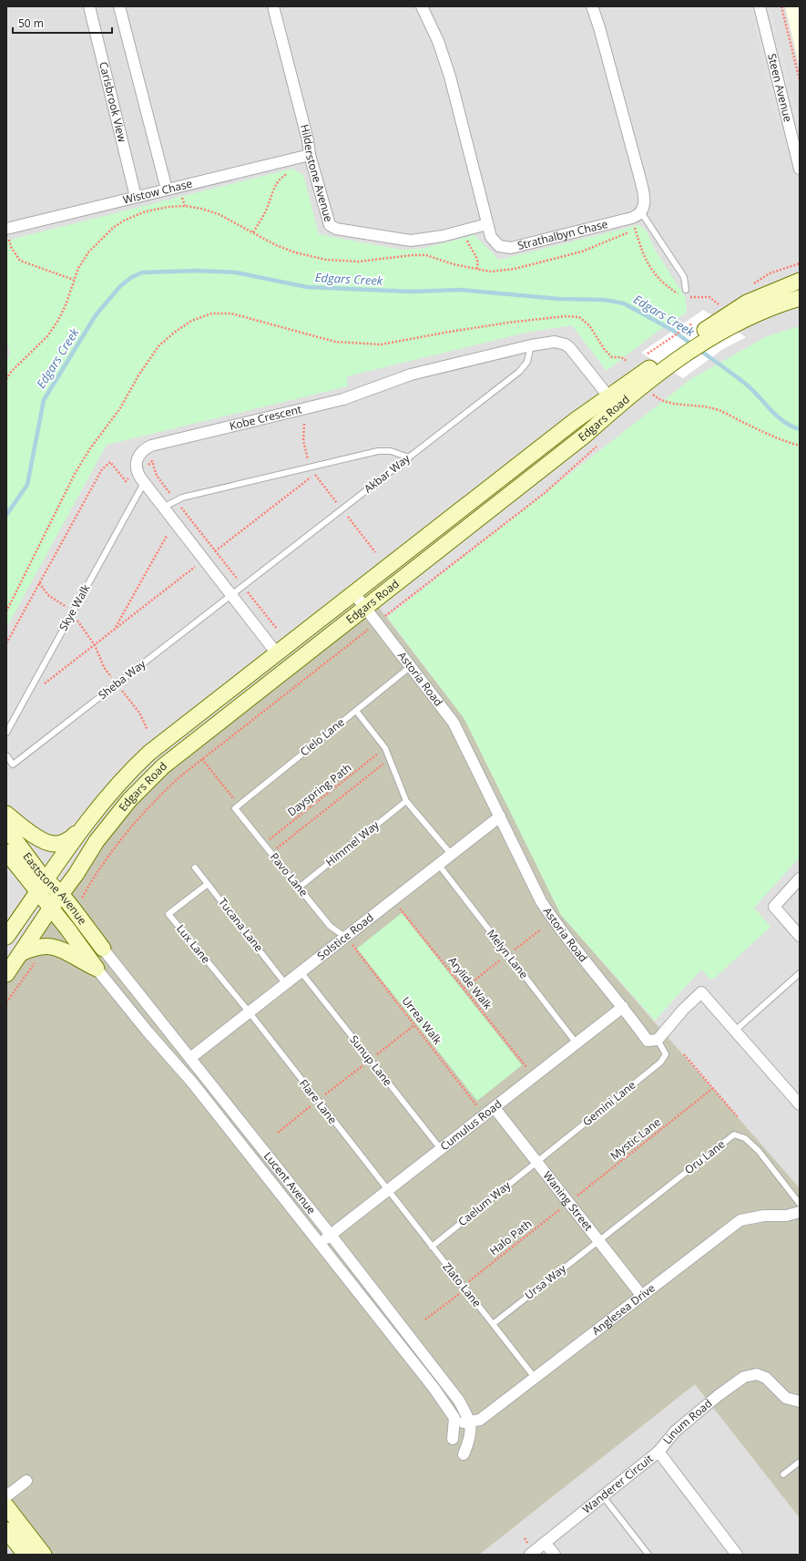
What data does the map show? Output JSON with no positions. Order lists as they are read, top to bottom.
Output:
{
  "streets": {
    "main road": ["Edgars Road", "Eaststone Avenue"],
    "street": [
      "Steen Avenue",
      "Carisbrook View",
      "Hilderstone Avenue",
      "Wistow Chase",
      "Strathalbyn Chase",
      "Kobe Crescent",
      "Astoria Road",
      "Solstice Road",
      "Cumulus Road",
      "Lucent Avenue",
      "Waning Street",
      "Anglesea Drive",
      "Linum Road",
      "Wanderer Circuit"
    ],
    "lane": [
      "Akbar Way",
      "Skye Walk",
      "Sheba Way",
      "Cielo Lane",
      "Himmel Way",
      "Pavo Lane",
      "Tucana Lane",
      "Lux Lane",
      "Melyn Lane",
      "Sunup Lane",
      "Flare Lane",
      "Gemini Lane",
      "Oru Lane",
      "Caelum Way",
      "Ursa Way",
      "Zlato Lane"
    ],
    "path": [
      "Dayspring Path",
      "Arylide Walk",
      "Urrea Walk",
      "Mystic Lane",
      "Halo Path"
    ]
  },
  "crossings": [
    ["Carisbrook View", "Wistow Chase"],
    ["Hilderstone Avenue", "Wistow Chase"],
    ["Hilderstone Avenue", "Strathalbyn Chase"],
    ["Kobe Crescent", "Edgars Road"],
    ["Kobe Crescent", "Akbar Way"],
    ["Edgars Road", "Astoria Road"],
    ["Edgars Road", "Eaststone Avenue"],
    ["Akbar Way", "Sheba Way"],
    ["Astoria Road", "Cielo Lane"],
    ["Astoria Road", "Solstice Road"],
    ["Astoria Road", "Gemini Lane"],
    ["Astoria Road", "Cumulus Road"],
    ["Cielo Lane", "Pavo Lane"],
    ["Dayspring Path", "Pavo Lane"],
    ["Himmel Way", "Pavo Lane"],
    ["Pavo Lane", "Solstice Road"],
    ["Pavo Lane", "Urrea Walk"],
    ["Eaststone Avenue", "Lucent Avenue"],
    ["Tucana Lane", "Solstice Road"],
    ["Tucana Lane", "Lux Lane"],
    ["Solstice Road", "Lux Lane"],
    ["Solstice Road", "Melyn Lane"],
    ["Solstice Road", "Arylide Walk"],
    ["Solstice Road", "Urrea Walk"],
    ["Solstice Road", "Sunup Lane"],
    ["Solstice Road", "Flare Lane"],
    ["Solstice Road", "Lucent Avenue"],
    ["Lux Lane", "Flare Lane"],
    ["Melyn Lane", "Cumulus Road"],
    ["Arylide Walk", "Cumulus Road"],
    ["Urrea Walk", "Cumulus Road"],
    ["Sunup Lane", "Cumulus Road"],
    ["Flare Lane", "Cumulus Road"],
    ["Flare Lane", "Zlato Lane"],
    ["Gemini Lane", "Waning Street"],
    ["Gemini Lane", "Caelum Way"],
    ["Cumulus Road", "Lucent Avenue"],
    ["Cumulus Road", "Waning Street"],
    ["Cumulus Road", "Zlato Lane"],
    ["Mystic Lane", "Waning Street"],
    ["Mystic Lane", "Halo Path"],
    ["Oru Lane", "Waning Street"],
    ["Oru Lane", "Ursa Way"],
    ["Lucent Avenue", "Anglesea Drive"],
    ["Waning Street", "Caelum Way"],
    ["Waning Street", "Halo Path"],
    ["Waning Street", "Ursa Way"],
    ["Waning Street", "Anglesea Drive"],
    ["Caelum Way", "Zlato Lane"],
    ["Halo Path", "Zlato Lane"],
    ["Ursa Way", "Zlato Lane"],
    ["Zlato Lane", "Anglesea Drive"],
    ["Linum Road", "Wanderer Circuit"]
  ],
  "water": ["Edgars Creek"],
  "scale_bar": "50 m"
}
